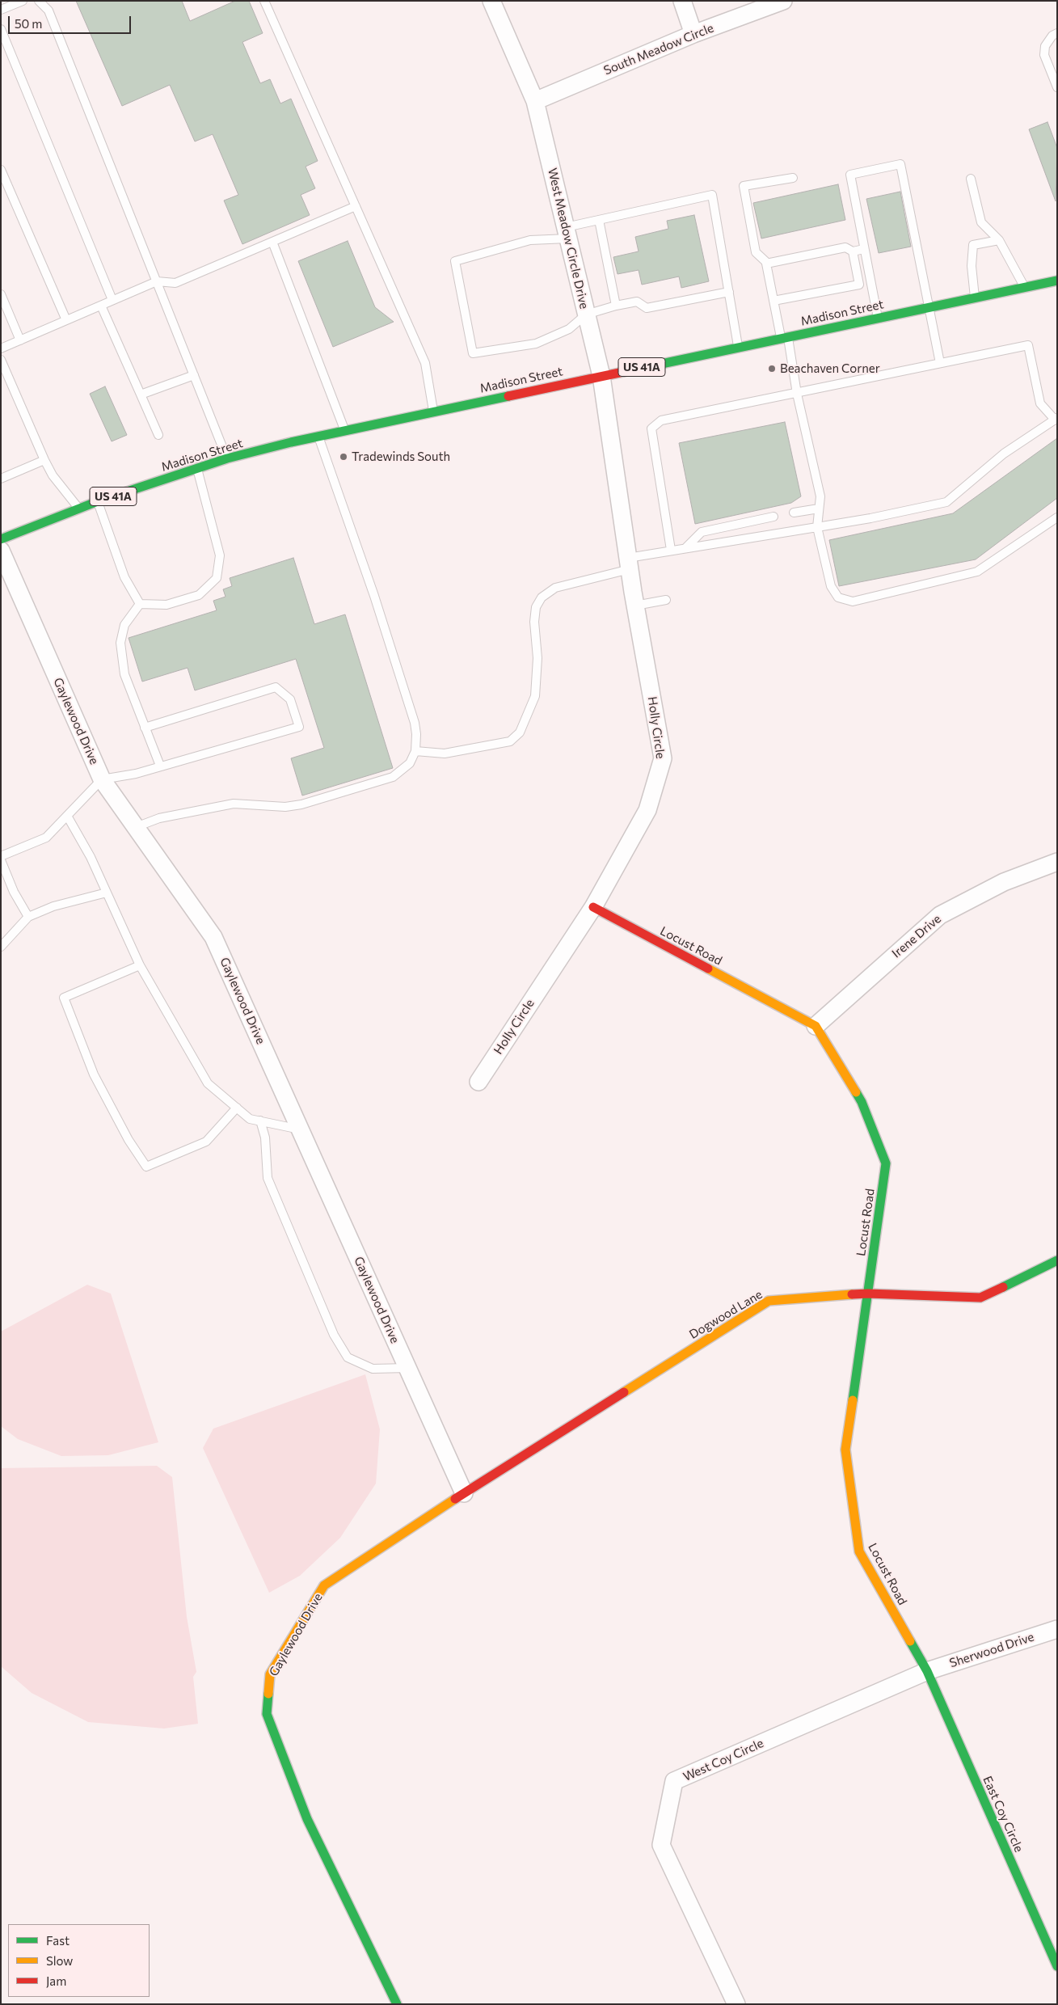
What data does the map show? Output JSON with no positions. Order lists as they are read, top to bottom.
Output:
{
  "streets": {
    "street": [
      "South Meadow Circle",
      "West Meadow Circle Drive",
      "Madison Street",
      "US 41A",
      "Gaylewood Drive",
      "Holly Circle",
      "Irene Drive",
      "Locust Road",
      "Dogwood Lane",
      "Sherwood Drive",
      "West Coy Circle",
      "East Coy Circle"
    ]
  },
  "crossings": [
    ["South Meadow Circle", "West Meadow Circle Drive"],
    ["West Meadow Circle Drive", "Madison Street"],
    ["West Meadow Circle Drive", "Holly Circle"],
    ["Madison Street", "Holly Circle"],
    ["Gaylewood Drive", "Dogwood Lane"],
    ["Holly Circle", "Locust Road"],
    ["Irene Drive", "Locust Road"],
    ["Locust Road", "Dogwood Lane"],
    ["Locust Road", "Sherwood Drive"],
    ["Locust Road", "West Coy Circle"],
    ["Locust Road", "East Coy Circle"],
    ["Sherwood Drive", "West Coy Circle"],
    ["Sherwood Drive", "East Coy Circle"],
    ["West Coy Circle", "East Coy Circle"]
  ],
  "places": ["Beachaven Corner", "Tradewinds South"],
  "legend": ["Fast", "Slow", "Jam"],
  "scale_bar": "50 m"
}
